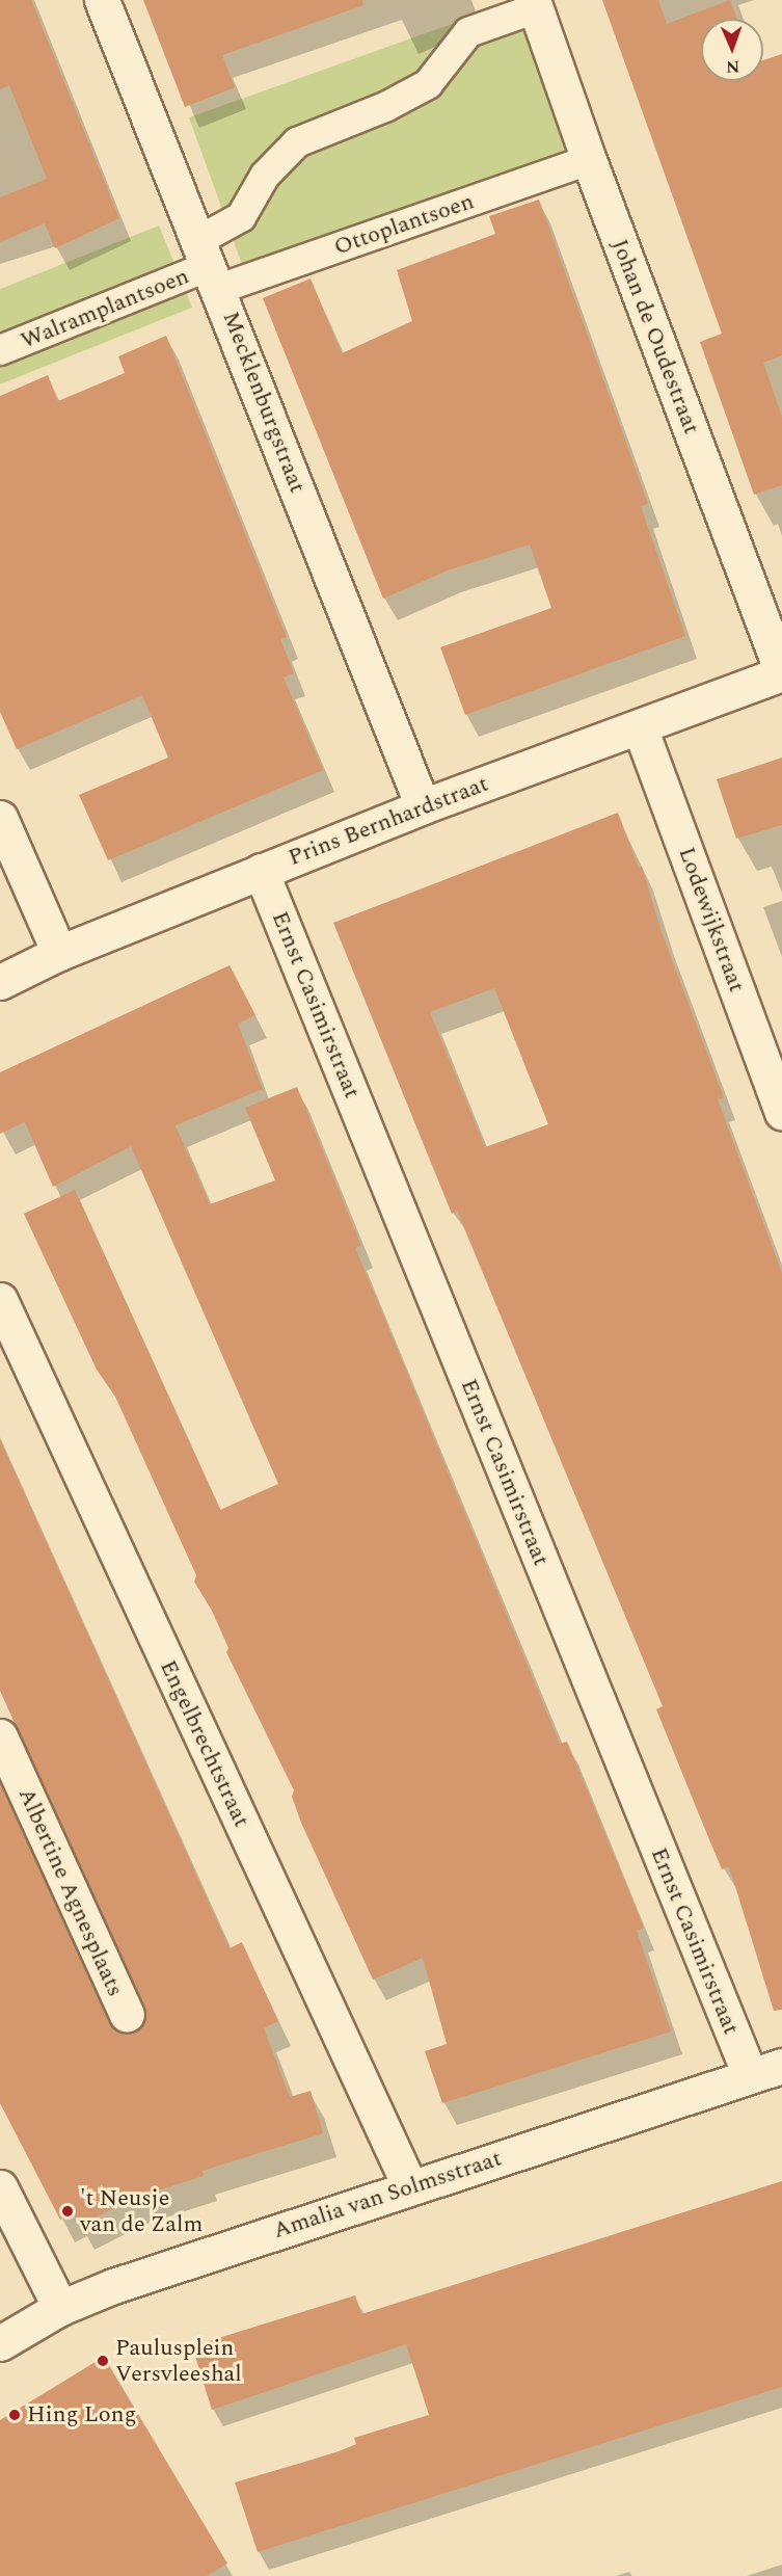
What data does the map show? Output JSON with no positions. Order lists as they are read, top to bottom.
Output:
{
  "streets": {
    "street": [
      "Ottoplantsoen",
      "Walramplantsoen",
      "Johan de Oudestraat",
      "Mecklenburgstraat",
      "Prins Bernhardstraat",
      "Lodewijkstraat",
      "Ernst Casimirstraat",
      "Engelbrechtstraat",
      "Albertine Agnesplaats",
      "Amalia van Solmsstraat"
    ]
  },
  "crossings": [
    ["Ottoplantsoen", "Walramplantsoen"],
    ["Ottoplantsoen", "Johan de Oudestraat"],
    ["Ottoplantsoen", "Mecklenburgstraat"],
    ["Walramplantsoen", "Mecklenburgstraat"],
    ["Johan de Oudestraat", "Prins Bernhardstraat"],
    ["Mecklenburgstraat", "Prins Bernhardstraat"],
    ["Prins Bernhardstraat", "Lodewijkstraat"],
    ["Prins Bernhardstraat", "Ernst Casimirstraat"],
    ["Ernst Casimirstraat", "Amalia van Solmsstraat"],
    ["Engelbrechtstraat", "Amalia van Solmsstraat"]
  ],
  "places": ["'t Neusje van de Zalm", "Paulusplein Versvleeshal", "Hing Long"],
  "north": "bottom"
}
